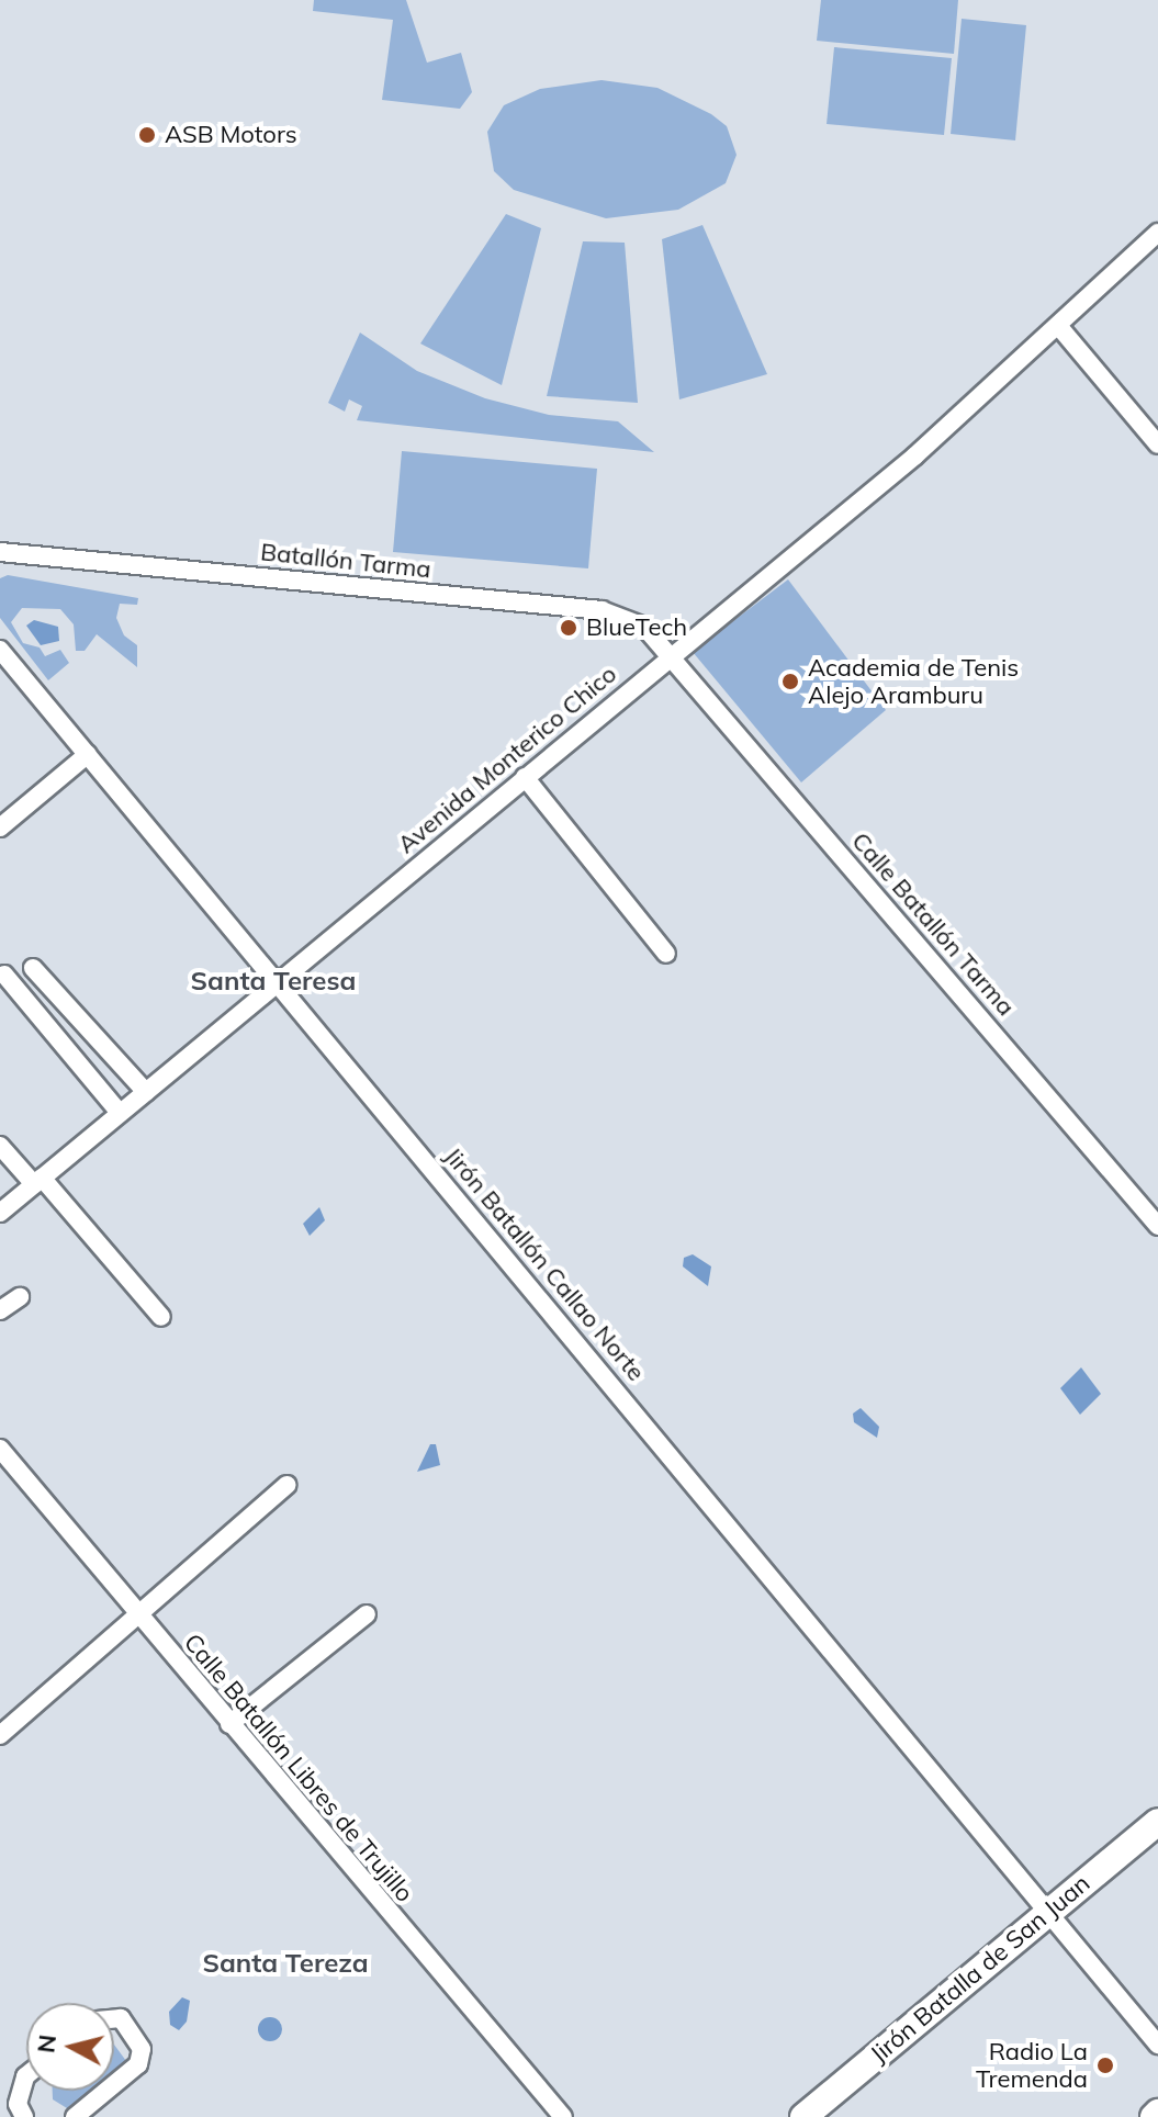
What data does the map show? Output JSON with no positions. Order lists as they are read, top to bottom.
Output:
{
  "streets": {
    "street": [
      "Batallón Tarma",
      "Avenida Monterico Chico",
      "Calle Batallón Tarma",
      "Jirón Batallón Callao Norte",
      "Calle Batallón Libres de Trujillo",
      "Jirón Batalla de San Juan"
    ]
  },
  "crossings": [
    ["Batallón Tarma", "Avenida Monterico Chico"],
    ["Batallón Tarma", "Calle Batallón Tarma"],
    ["Avenida Monterico Chico", "Calle Batallón Tarma"],
    ["Avenida Monterico Chico", "Jirón Batallón Callao Norte"],
    ["Jirón Batallón Callao Norte", "Jirón Batalla de San Juan"]
  ],
  "districts": ["Santa Teresa", "Santa Tereza"],
  "places": [
    "ASB Motors",
    "BlueTech",
    "Academia de Tenis Alejo Aramburu",
    "Radio La Tremenda"
  ],
  "north": "left"
}
